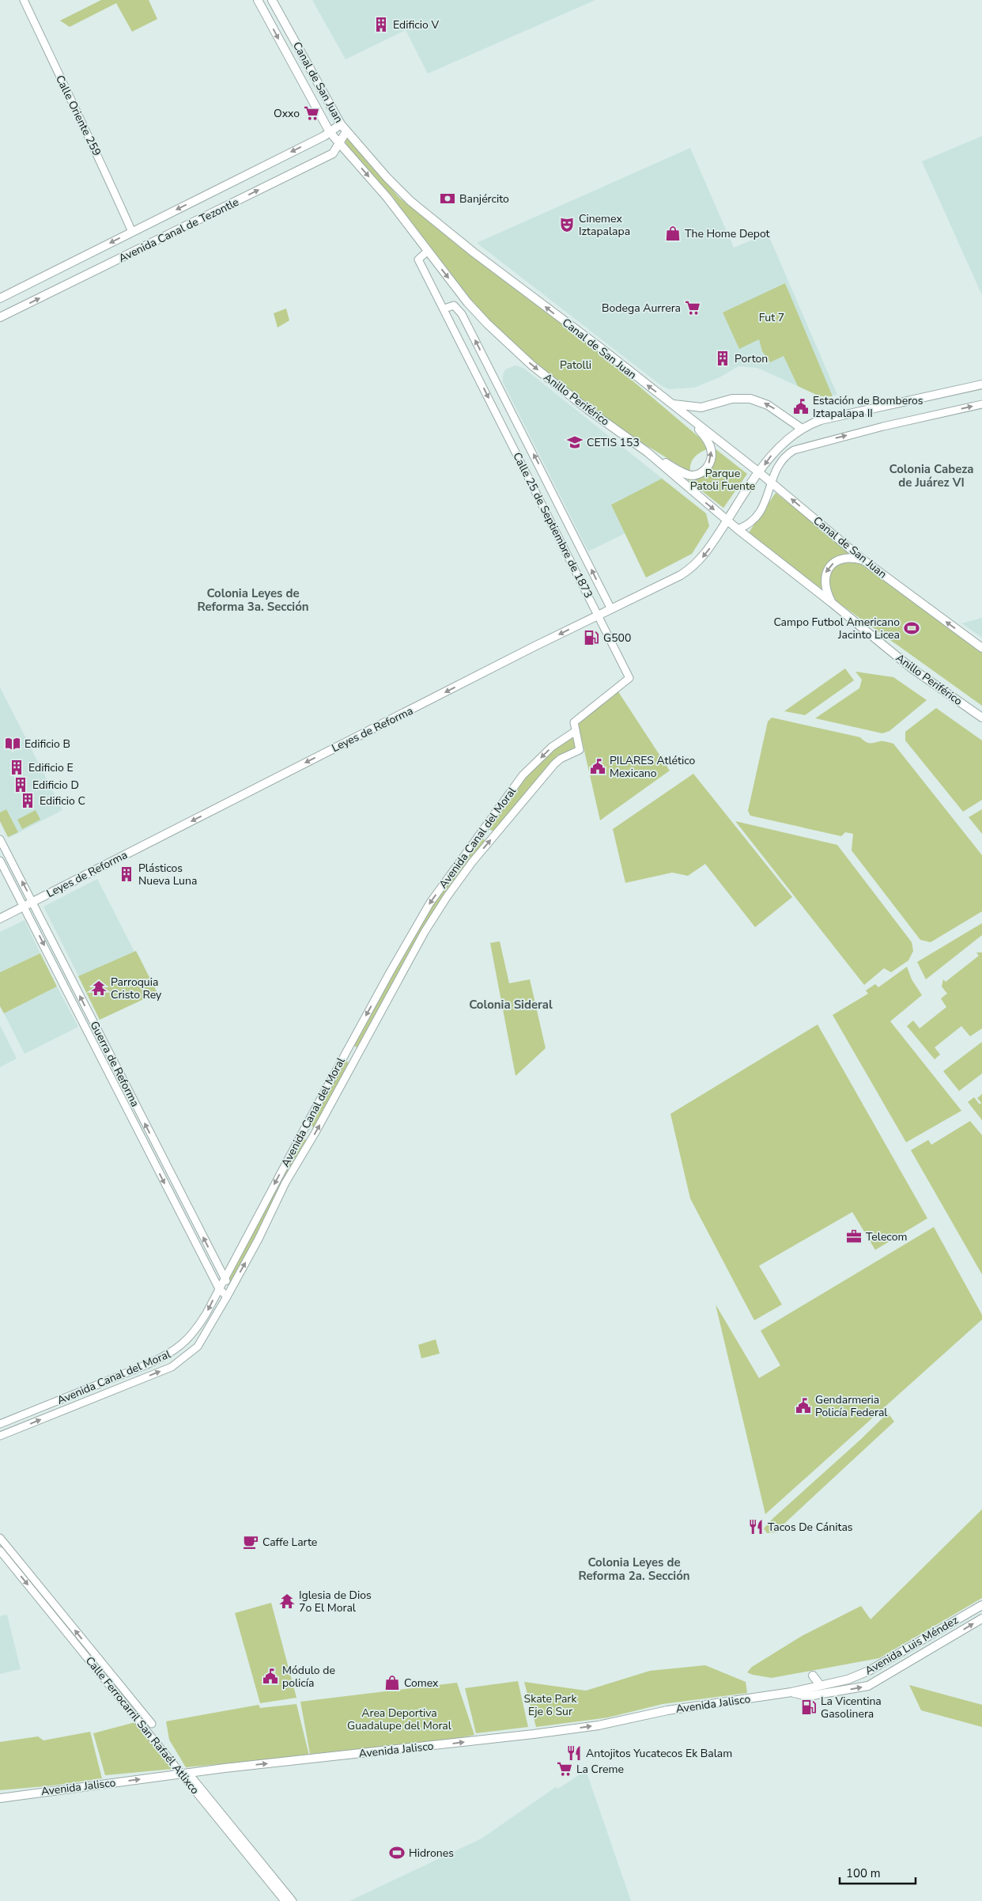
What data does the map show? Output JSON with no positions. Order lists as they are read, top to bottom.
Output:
{
  "streets": {
    "main road": [
      "Canal de San Juan",
      "Calle Oriente 259",
      "Avenida Canal de Tezontle",
      "Anillo Periférico",
      "Calle 25 de Septiembre de 1873",
      "Leyes de Reforma",
      "Avenida Canal del Moral",
      "Guerra de Reforma",
      "Avenida Luis Méndez",
      "Avenida Jalisco",
      "Calle Ferrocarril San Rafaél Atlixco"
    ]
  },
  "crossings": [
    ["Canal de San Juan", "Avenida Canal de Tezontle"],
    ["Canal de San Juan", "Anillo Periférico"],
    ["Canal de San Juan", "Leyes de Reforma"],
    ["Calle Oriente 259", "Avenida Canal de Tezontle"],
    ["Avenida Canal de Tezontle", "Anillo Periférico"],
    ["Anillo Periférico", "Calle 25 de Septiembre de 1873"],
    ["Anillo Periférico", "Leyes de Reforma"],
    ["Calle 25 de Septiembre de 1873", "Leyes de Reforma"],
    ["Calle 25 de Septiembre de 1873", "Avenida Canal del Moral"],
    ["Leyes de Reforma", "Guerra de Reforma"],
    ["Avenida Canal del Moral", "Guerra de Reforma"],
    ["Avenida Luis Méndez", "Avenida Jalisco"],
    ["Avenida Jalisco", "Calle Ferrocarril San Rafaél Atlixco"]
  ],
  "one_way": ["Anillo Periférico", "Leyes de Reforma", "Avenida Jalisco"],
  "districts": [
    "Colonia Cabeza de Juárez VI",
    "Colonia Leyes de Reforma 3a. Sección",
    "Colonia Sideral",
    "Colonia Leyes de Reforma 2a. Sección"
  ],
  "parks": [
    "Fut 7",
    "Patolli",
    "Parque Patoli Fuente",
    "Skate Park Eje 6 Sur",
    "Area Deportiva Guadalupe del Moral"
  ],
  "places": {
    "building": [
      "Edificio V",
      "Porton",
      "Edificio E",
      "Edificio D",
      "Edificio C",
      "Plásticos Nueva Luna"
    ],
    "supermarket": ["Oxxo", "Bodega Aurrera", "La Creme"],
    "bank": ["Banjército"],
    "theatre": ["Cinemex Iztapalapa"],
    "shop": ["The Home Depot", "Comex"],
    "public building": [
      "Estación de Bomberos Iztapalapa II",
      "PILARES Atlético Mexicano",
      "Gendarmeria Policía Federal",
      "Módulo de policía"
    ],
    "school or university": ["CETIS 153"],
    "sports": ["Campo Futbol Americano Jacinto Licea", "Hidrones"],
    "fuel station": ["G500", "La Vicentina Gasolinera"],
    "library": ["Edificio B"],
    "temple": ["Parroquia Cristo Rey", "Iglesia de Dios 7o El Moral"],
    "office": ["Telecom"],
    "restaurant": ["Tacos De Cánitas", "Antojitos Yucatecos Ek Balam"],
    "cafe": ["Caffe Larte"]
  },
  "scale_bar": "100 m"
}
